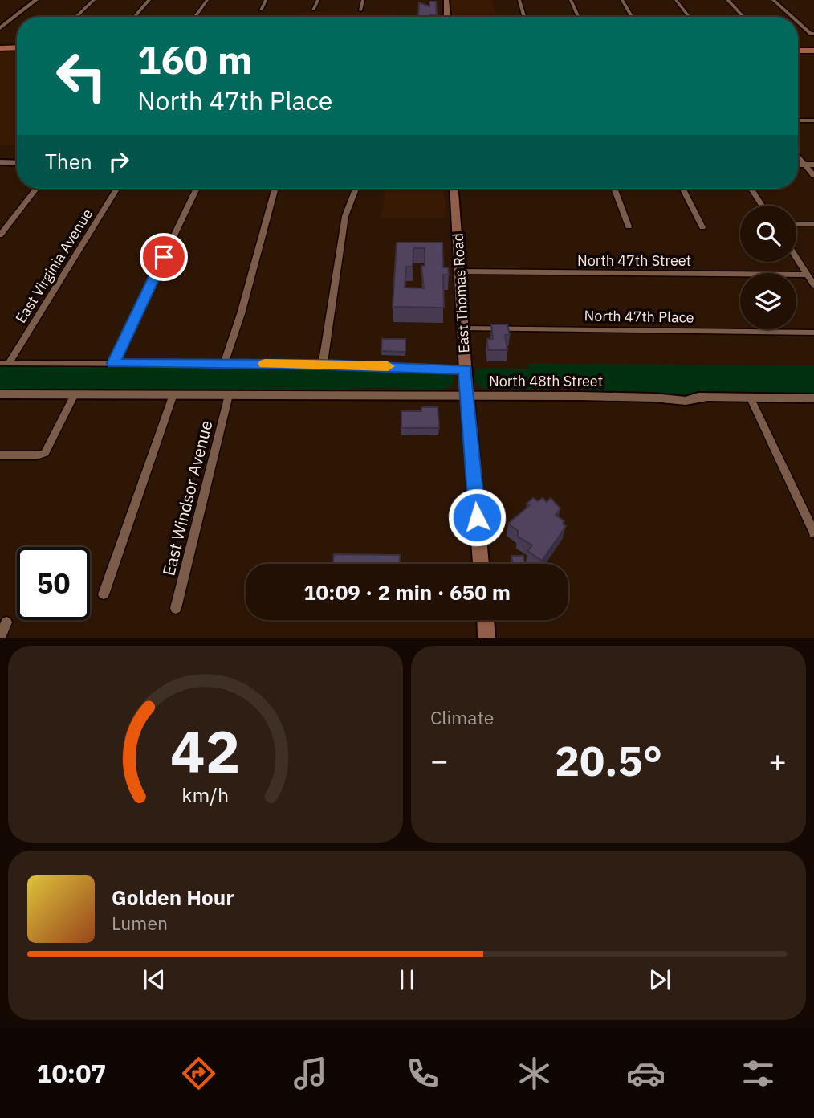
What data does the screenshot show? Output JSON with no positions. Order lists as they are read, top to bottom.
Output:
{
  "streets": {
    "main road": ["East Thomas Road"],
    "street": [
      "North 47th Street",
      "East Virginia Avenue",
      "North 47th Place",
      "North 48th Street",
      "East Windsor Avenue"
    ]
  },
  "crossings": [
    ["North 47th Street", "East Thomas Road"],
    ["East Thomas Road", "North 47th Place"],
    ["East Thomas Road", "North 48th Street"],
    ["North 48th Street", "East Windsor Avenue"]
  ],
  "page": {
    "turn": ["160 m", "North 47th Place"],
    "then": "Then",
    "limit": "50",
    "trip": "10:09 · 2 min · 650 m",
    "tile": "Climate",
    "heat": ["−", "20.5°", "+"],
    "song": ["Golden Hour", "Lumen"],
    "tabs": "10:07",
    "gauge": ["42", "km/h"]
  }
}
